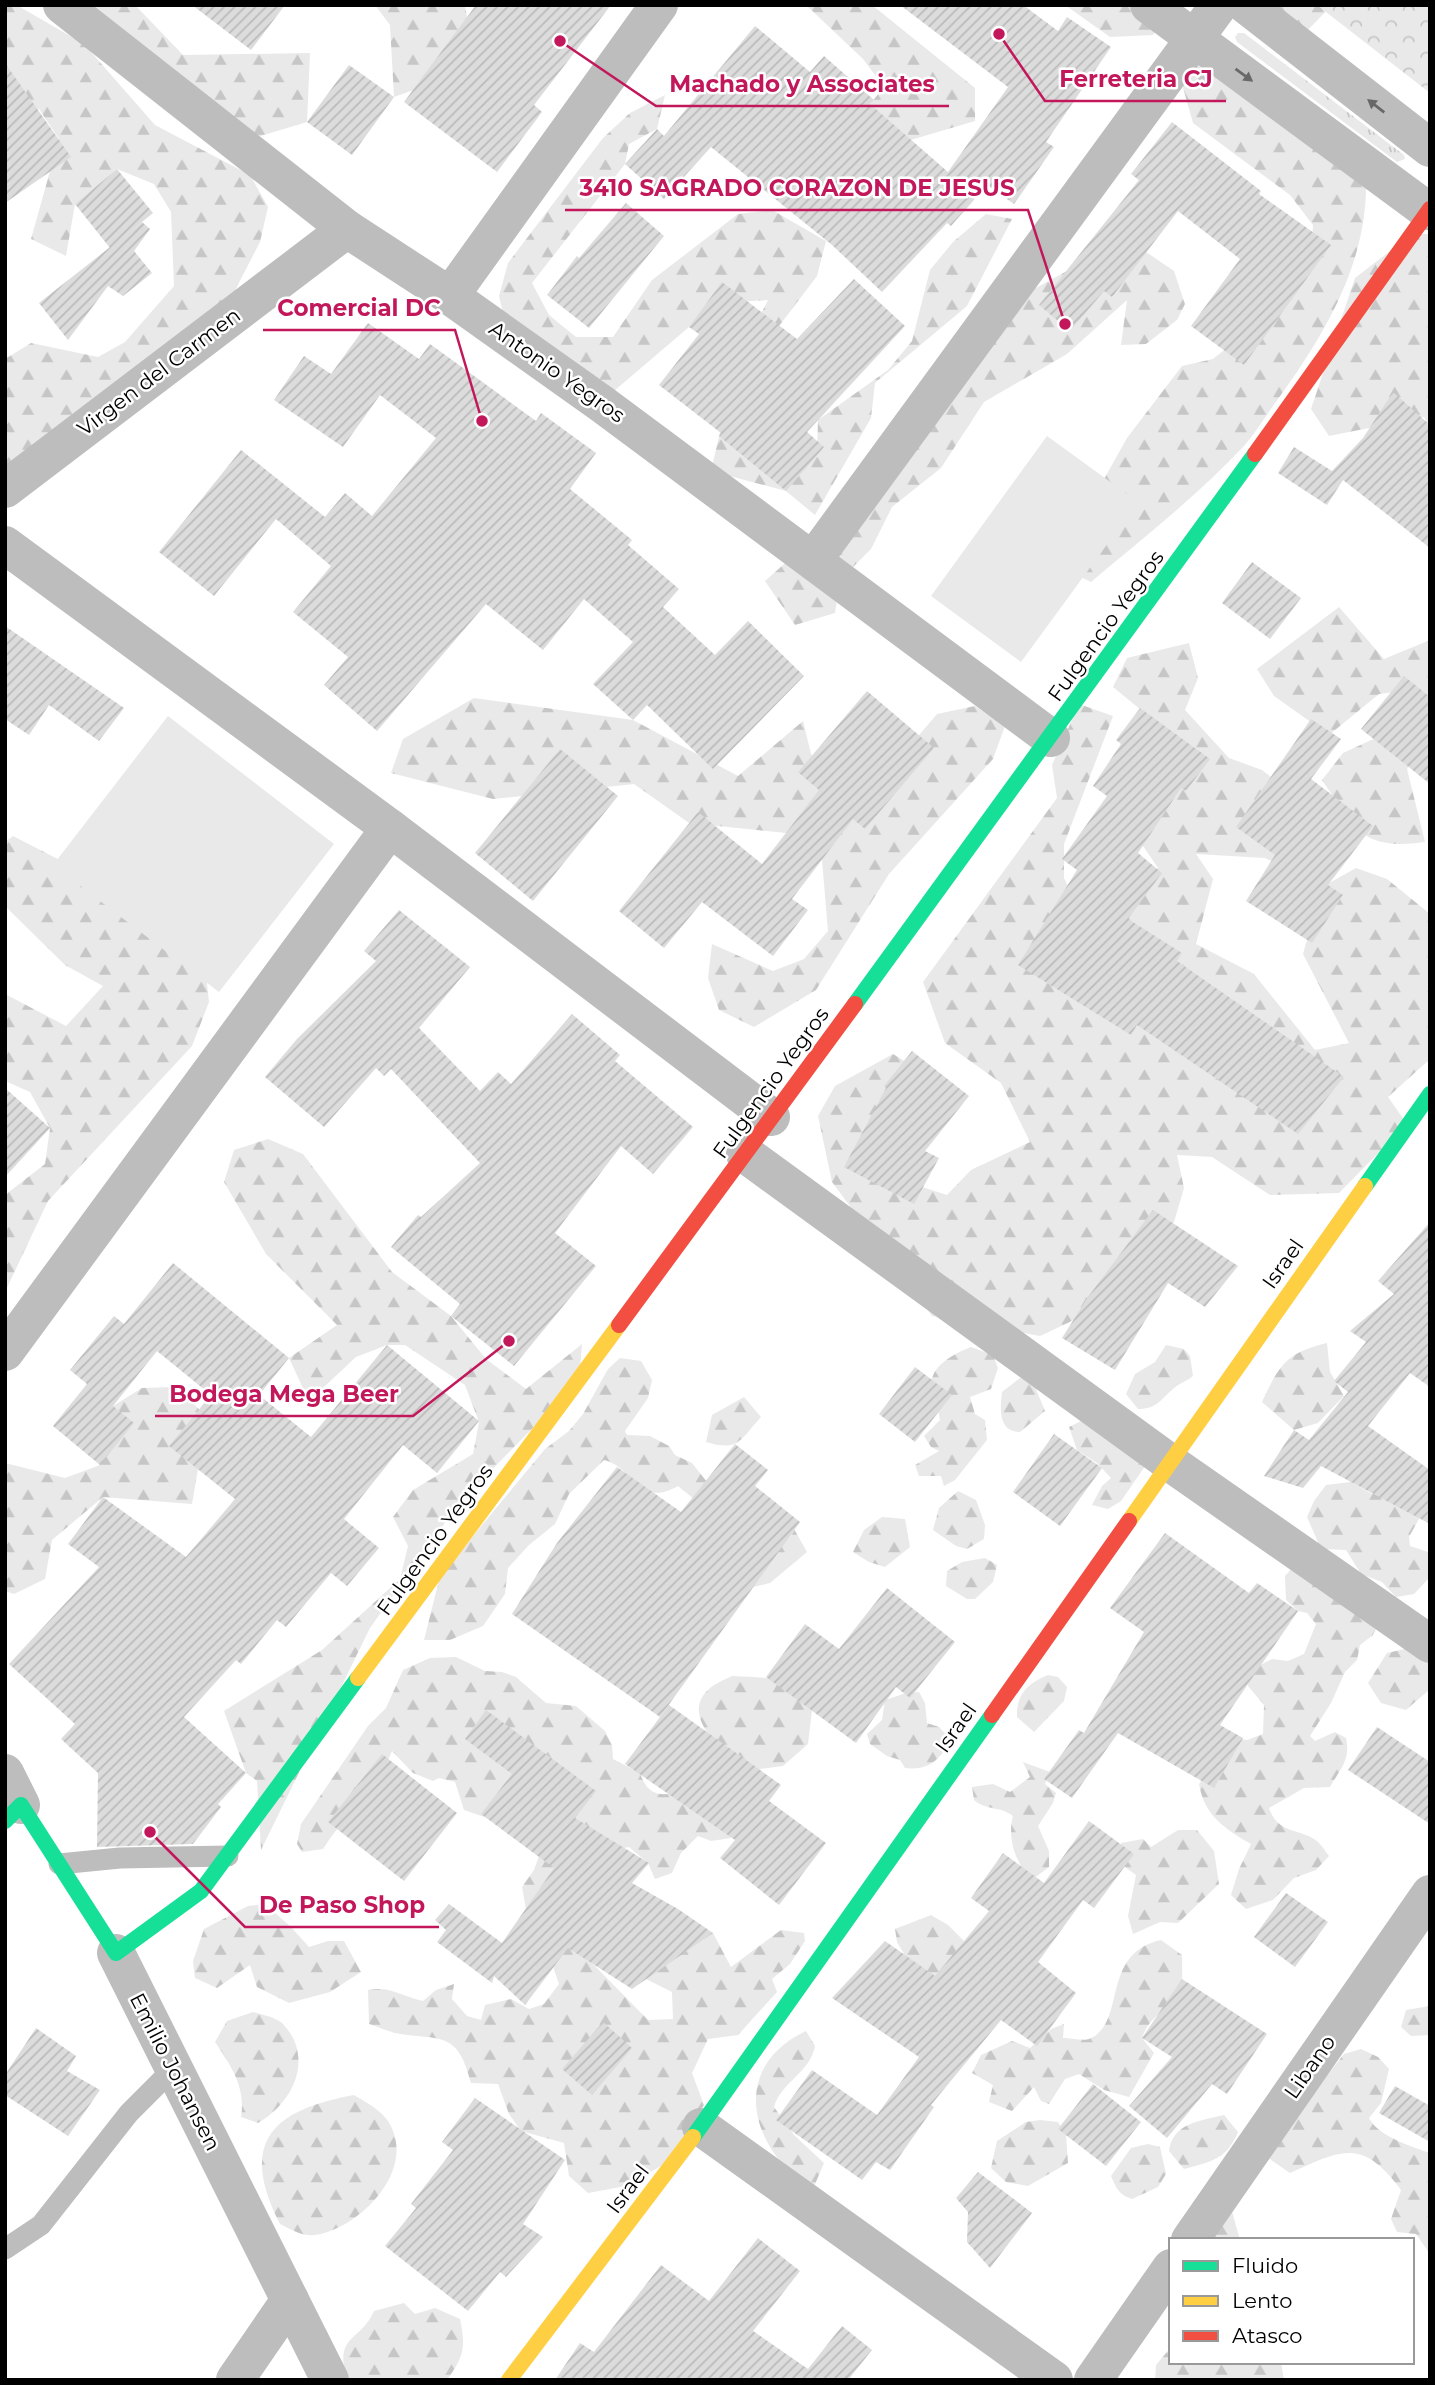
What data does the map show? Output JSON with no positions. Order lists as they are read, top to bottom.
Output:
{
  "streets": {
    "street": [
      "Virgen del Carmen",
      "Antonio Yegros",
      "Fulgencio Yegros",
      "Israel",
      "Libano",
      "Emilio Johansen"
    ]
  },
  "crossings": [
    ["Virgen del Carmen", "Antonio Yegros"],
    ["Antonio Yegros", "Fulgencio Yegros"],
    ["Fulgencio Yegros", "Emilio Johansen"]
  ],
  "places": [
    "Ferreteria CJ",
    "Machado y Associates",
    "3410 SAGRADO CORAZON DE JESUS",
    "Comercial DC",
    "Bodega Mega Beer",
    "De Paso Shop"
  ],
  "legend": ["Fluido", "Lento", "Atasco"]
}
